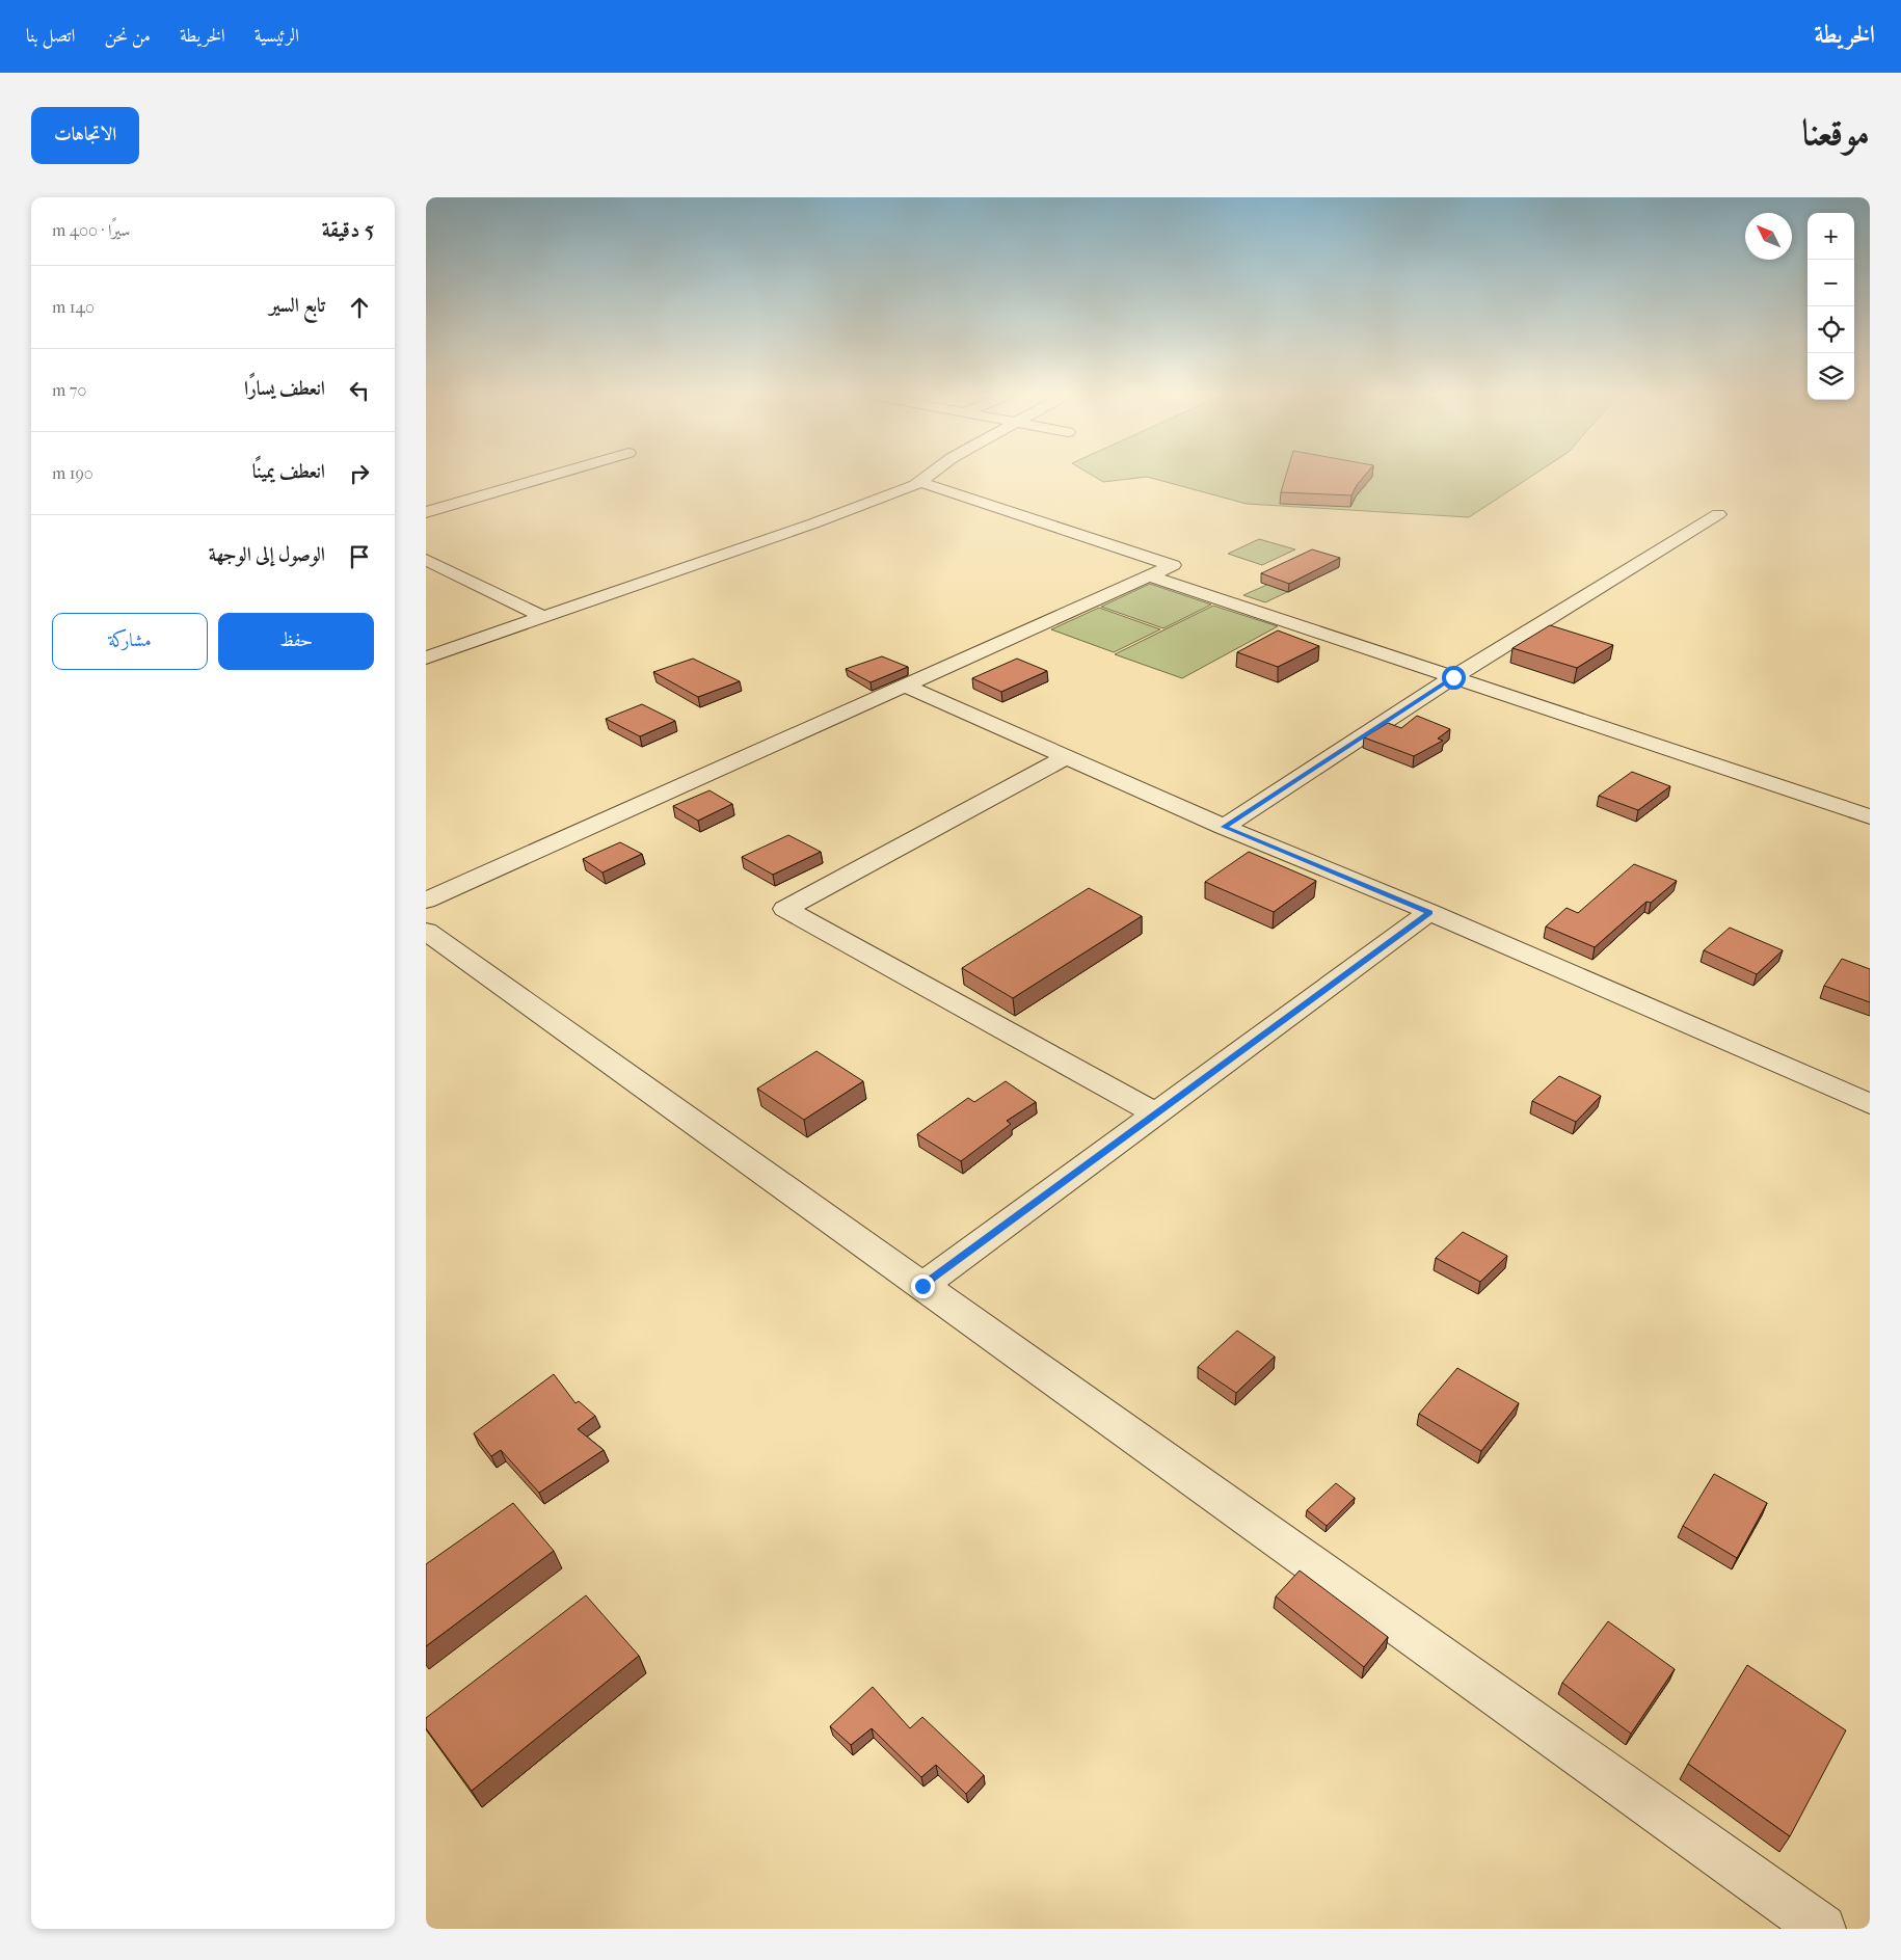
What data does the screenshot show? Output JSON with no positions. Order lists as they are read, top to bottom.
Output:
{
  "north": "top left",
  "page": {
    "header": "الخريطة",
    "nav": [
      "الرئيسية",
      "الخريطة",
      "من نحن",
      "اتصل بنا"
    ],
    "title": "موقعنا",
    "buttons": [
      "الاتجاهات",
      ["حفظ", "مشاركة"]
    ],
    "heading": ["5 دقيقة", "سيرًا · 400 m"],
    "map_buttons": ["+", "−"],
    "list": [
      ["تابع السير", "140 m"],
      ["انعطف يسارًا", "70 m"],
      ["انعطف يمينًا", "190 m"],
      "الوصول إلى الوجهة"
    ]
  }
}
